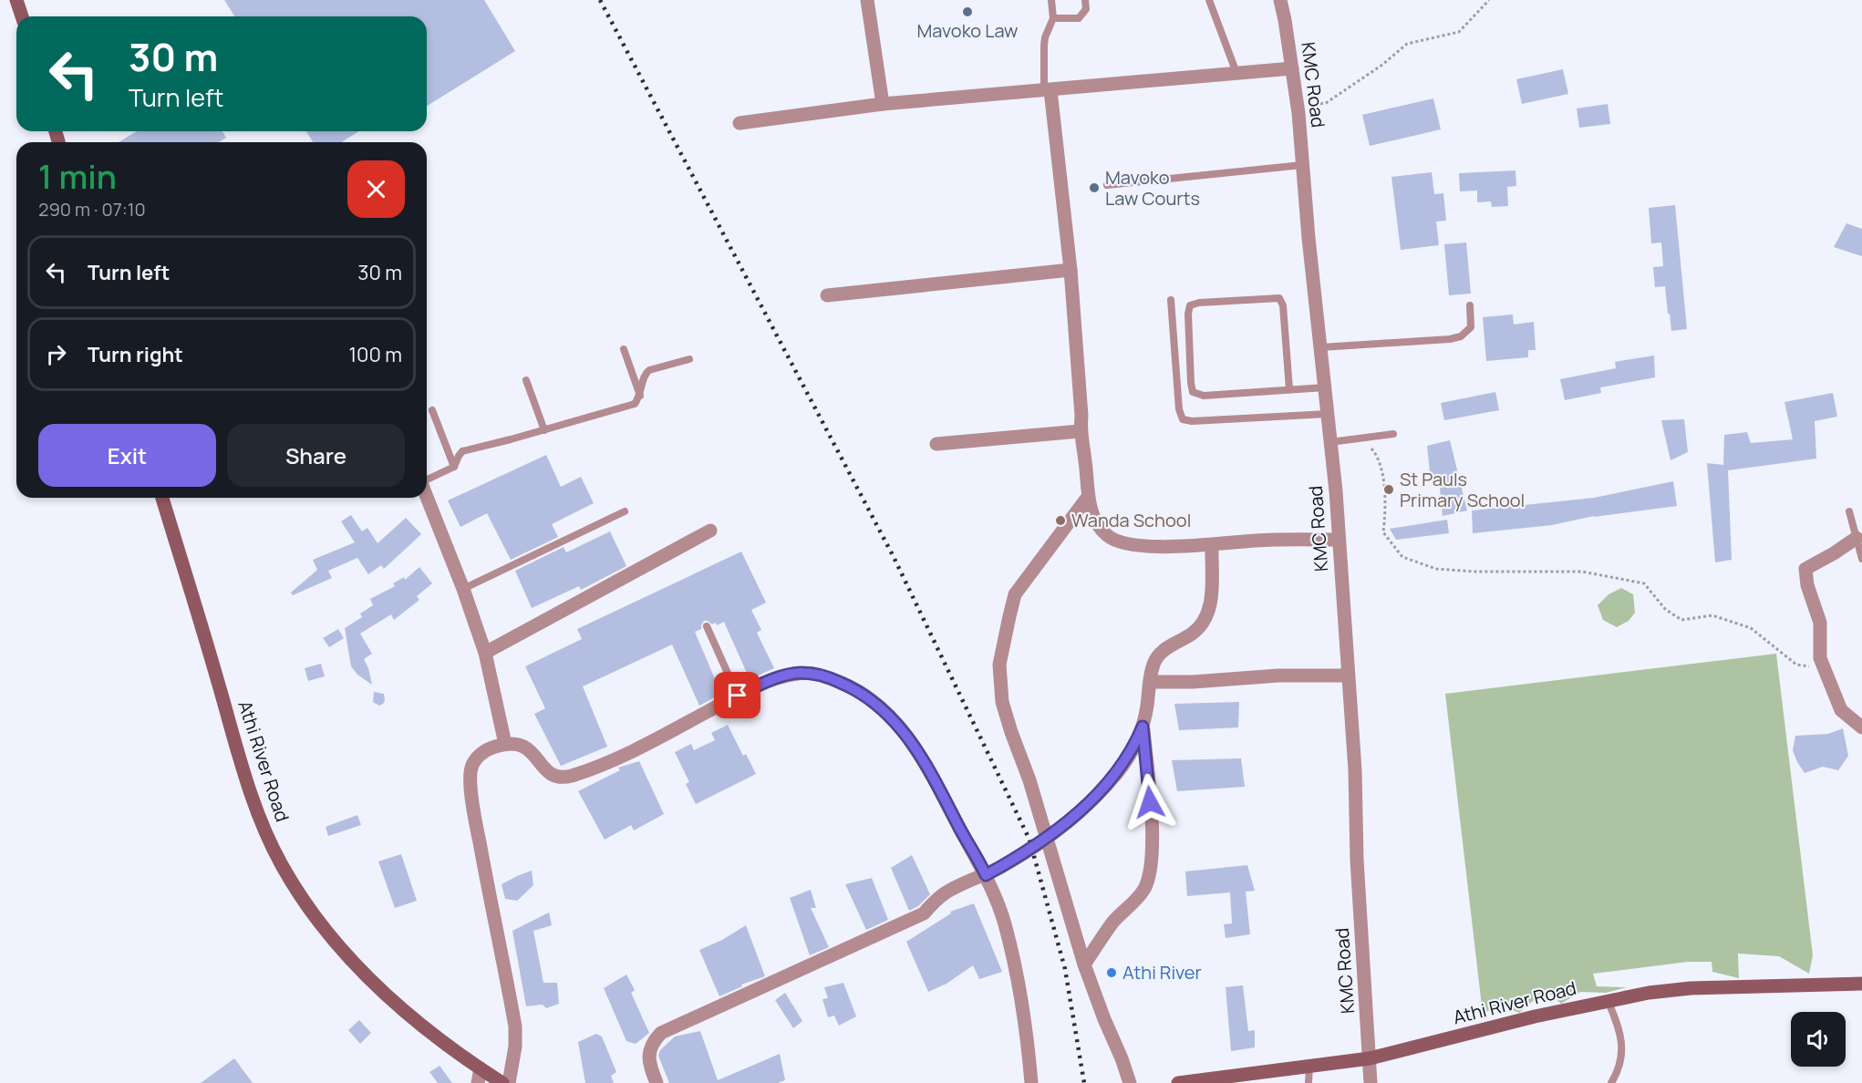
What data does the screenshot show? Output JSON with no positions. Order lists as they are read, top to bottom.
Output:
{
  "streets": {
    "main road": ["Athi River Road"],
    "street": ["KMC Road"]
  },
  "crossings": [
    ["KMC Road", "Athi River Road"]
  ],
  "places": [
    "Mavoko Law",
    "Mavoko Law Courts",
    "St Pauls Primary School",
    "Wanda School",
    "Athi River"
  ],
  "page": {
    "turn": ["30 m", "Turn left"],
    "heading": ["1 min", "290 m · 07:10"],
    "list": [
      {
        "name": "Turn left",
        "value": "30 m"
      },
      {
        "name": "Turn right",
        "value": "100 m"
      }
    ],
    "buttons": ["Exit", "Share"]
  }
}
